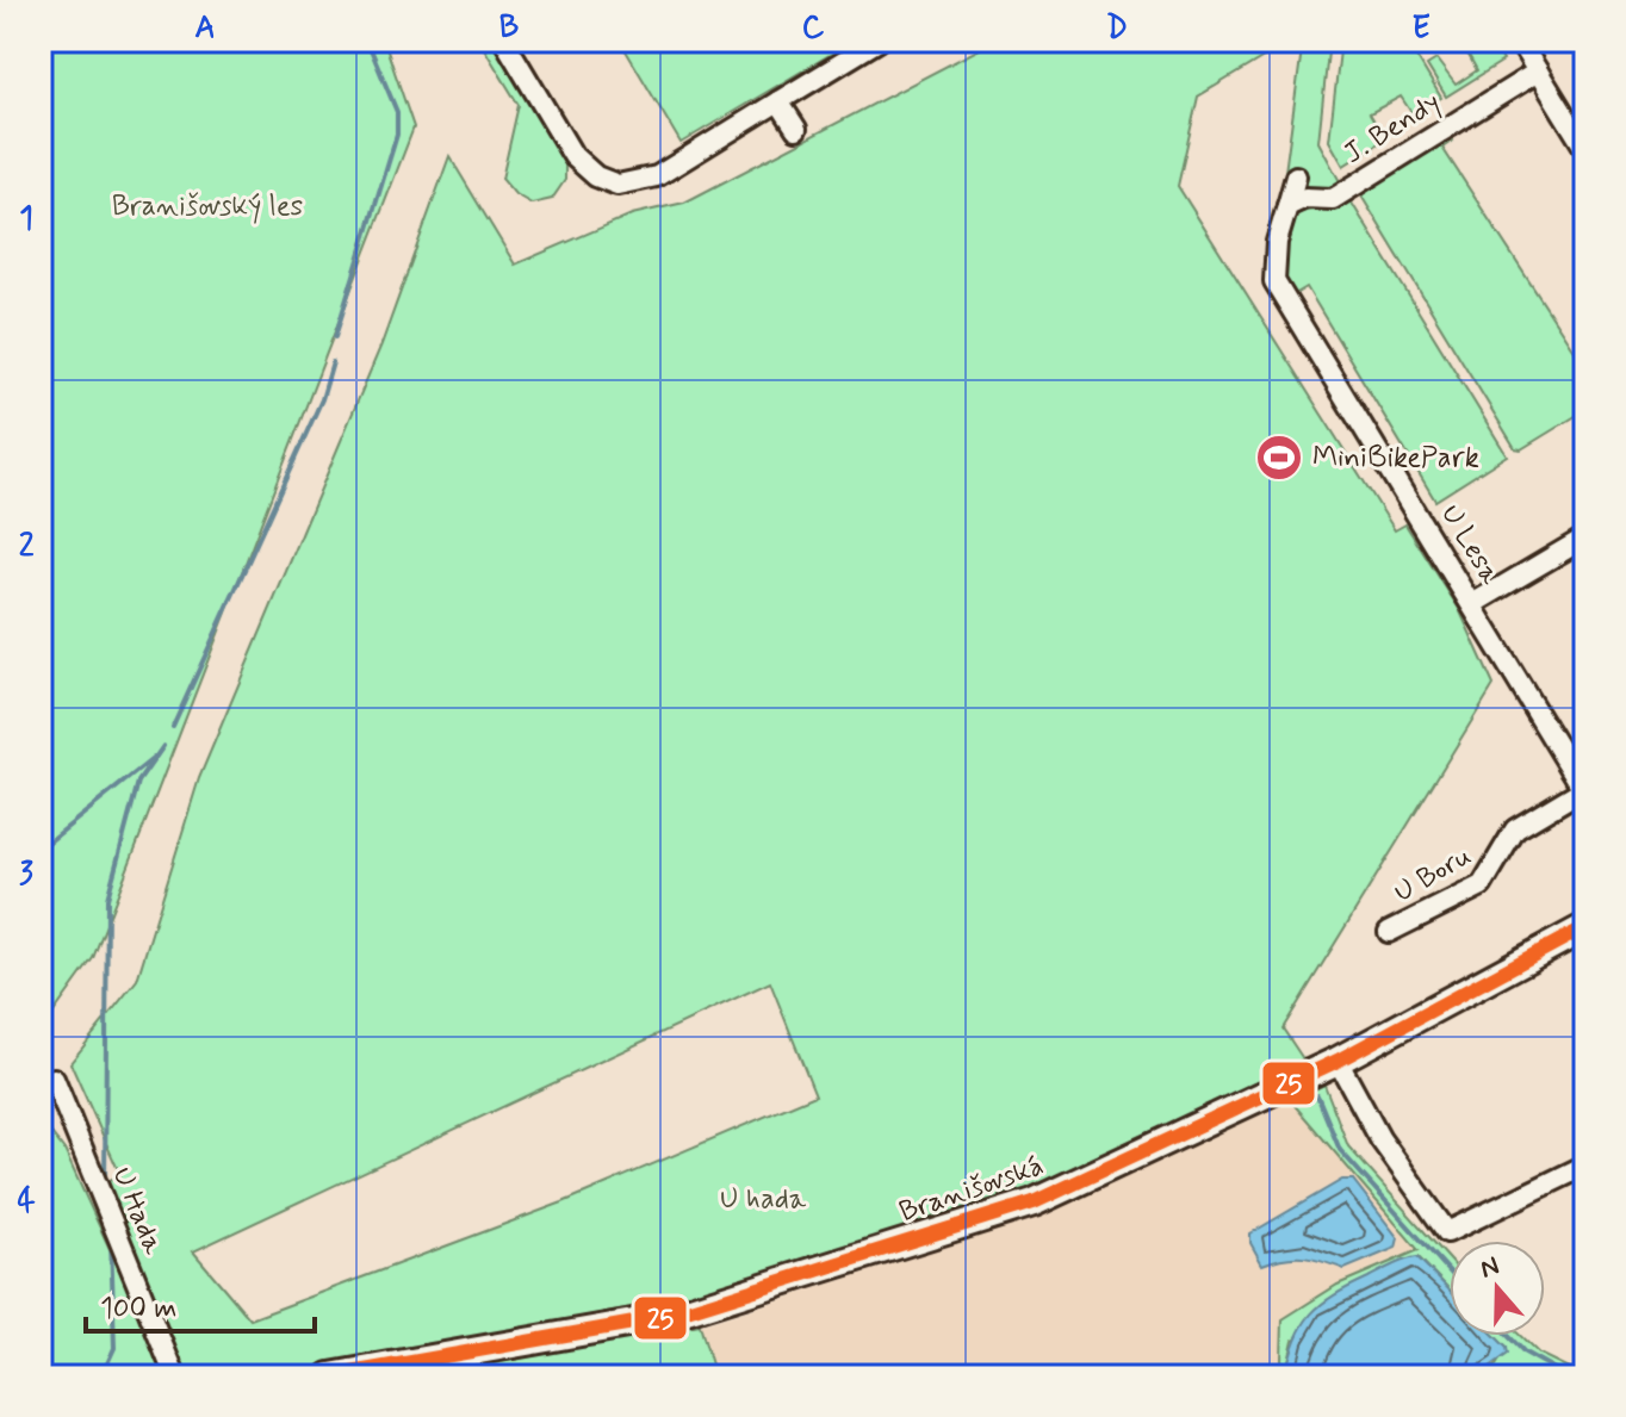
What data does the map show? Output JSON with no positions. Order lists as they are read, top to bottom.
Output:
{
  "streets": {
    "street": [
      "J. Bendy",
      "U Lesa",
      "U Boru",
      "Branišovská",
      "U Hada"
    ]
  },
  "crossings": [
    ["J. Bendy", "U Lesa"],
    ["U Lesa", "U Boru"]
  ],
  "parks": ["Branišovský les", "U hada"],
  "places": {
    "sports": ["MiniBikePark"]
  },
  "lines": ["transit line 25"],
  "scale_bar": "100 m",
  "north": "top",
  "grid": {
    "columns": [
      "A",
      "B",
      "C",
      "D",
      "E"
    ],
    "rows": [
      "1",
      "2",
      "3",
      "4"
    ]
  }
}
